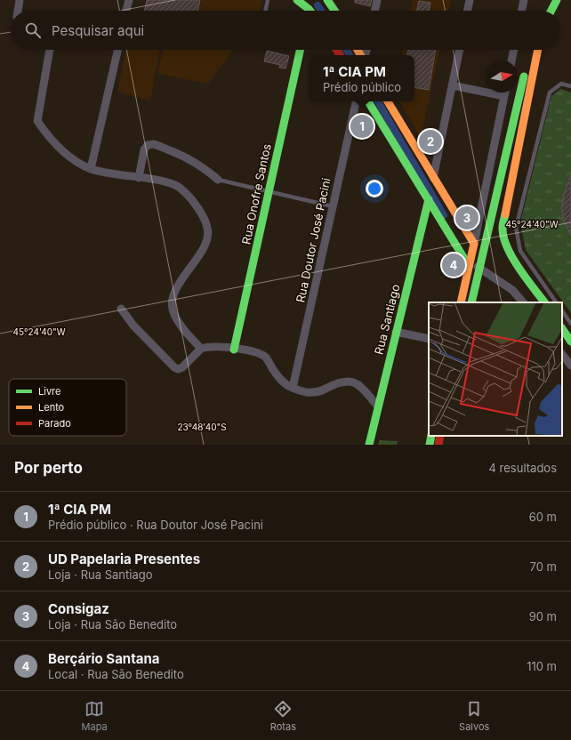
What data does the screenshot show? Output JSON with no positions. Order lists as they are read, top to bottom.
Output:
{
  "streets": {
    "main road": ["Rua Onofre Santos", "Rua Santiago"],
    "street": ["Rua Doutor José Pacini"]
  },
  "legend": ["Livre", "Lento", "Parado"],
  "north": "right",
  "page": {
    "search": "Pesquisar aqui",
    "popup": ["1ª CIA PM", "Prédio público"],
    "pins": [
      "1",
      "2",
      "3",
      "4"
    ],
    "heading": ["Por perto", "4 resultados"],
    "list": [
      {
        "mark": "1",
        "name": "1ª CIA PM",
        "note": "Prédio público · Rua Doutor José Pacini",
        "value": "60 m"
      },
      {
        "mark": "2",
        "name": "UD Papelaria Presentes",
        "note": "Loja · Rua Santiago",
        "value": "70 m"
      },
      {
        "mark": "3",
        "name": "Consigaz",
        "note": "Loja · Rua São Benedito",
        "value": "90 m"
      },
      {
        "mark": "4",
        "name": "Berçário Santana",
        "note": "Local · Rua São Benedito",
        "value": "110 m"
      }
    ],
    "nav": ["Mapa", "Rotas", "Salvos"]
  },
  "coordinates": ["45°24'40\"W", "23°48'40\"S"]
}
